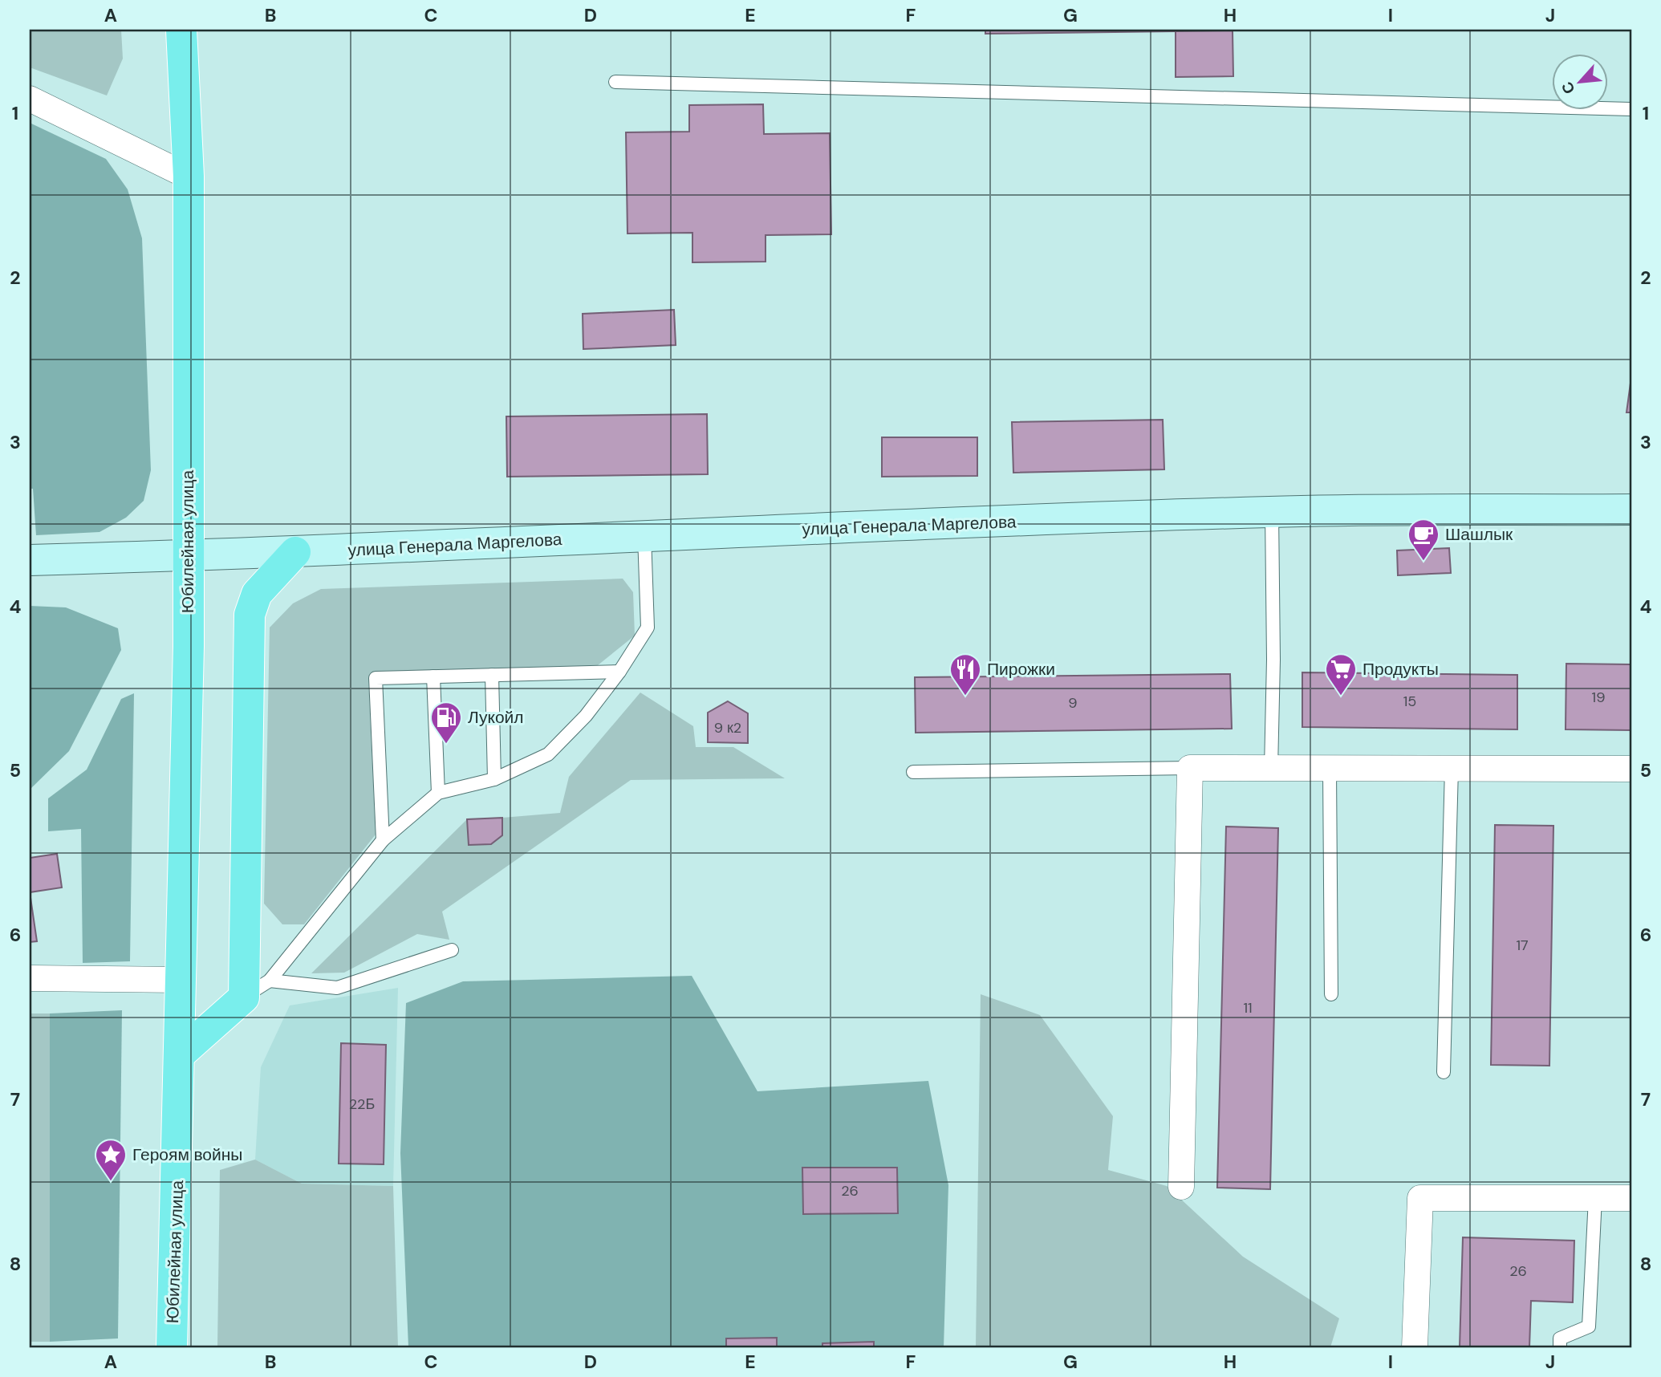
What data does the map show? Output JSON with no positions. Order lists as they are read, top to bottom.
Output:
{
  "streets": {
    "main road": ["улица Генерала Маргелова", "Юбилейная улица"]
  },
  "crossings": [
    ["улица Генерала Маргелова", "Юбилейная улица"]
  ],
  "places": {
    "cafe": ["Шашлык"],
    "restaurant": ["Пирожки"],
    "supermarket": ["Продукты"],
    "fuel station": ["Лукойл"],
    "place": ["Героям войны"]
  },
  "house_numbers": [
    "19",
    "15",
    "9",
    "9 к2",
    "17",
    "11",
    "22Б",
    "26",
    "26"
  ],
  "north": "bottom left",
  "grid": {
    "columns": [
      "A",
      "B",
      "C",
      "D",
      "E",
      "F",
      "G",
      "H",
      "I",
      "J"
    ],
    "rows": [
      "1",
      "2",
      "3",
      "4",
      "5",
      "6",
      "7",
      "8"
    ]
  }
}
